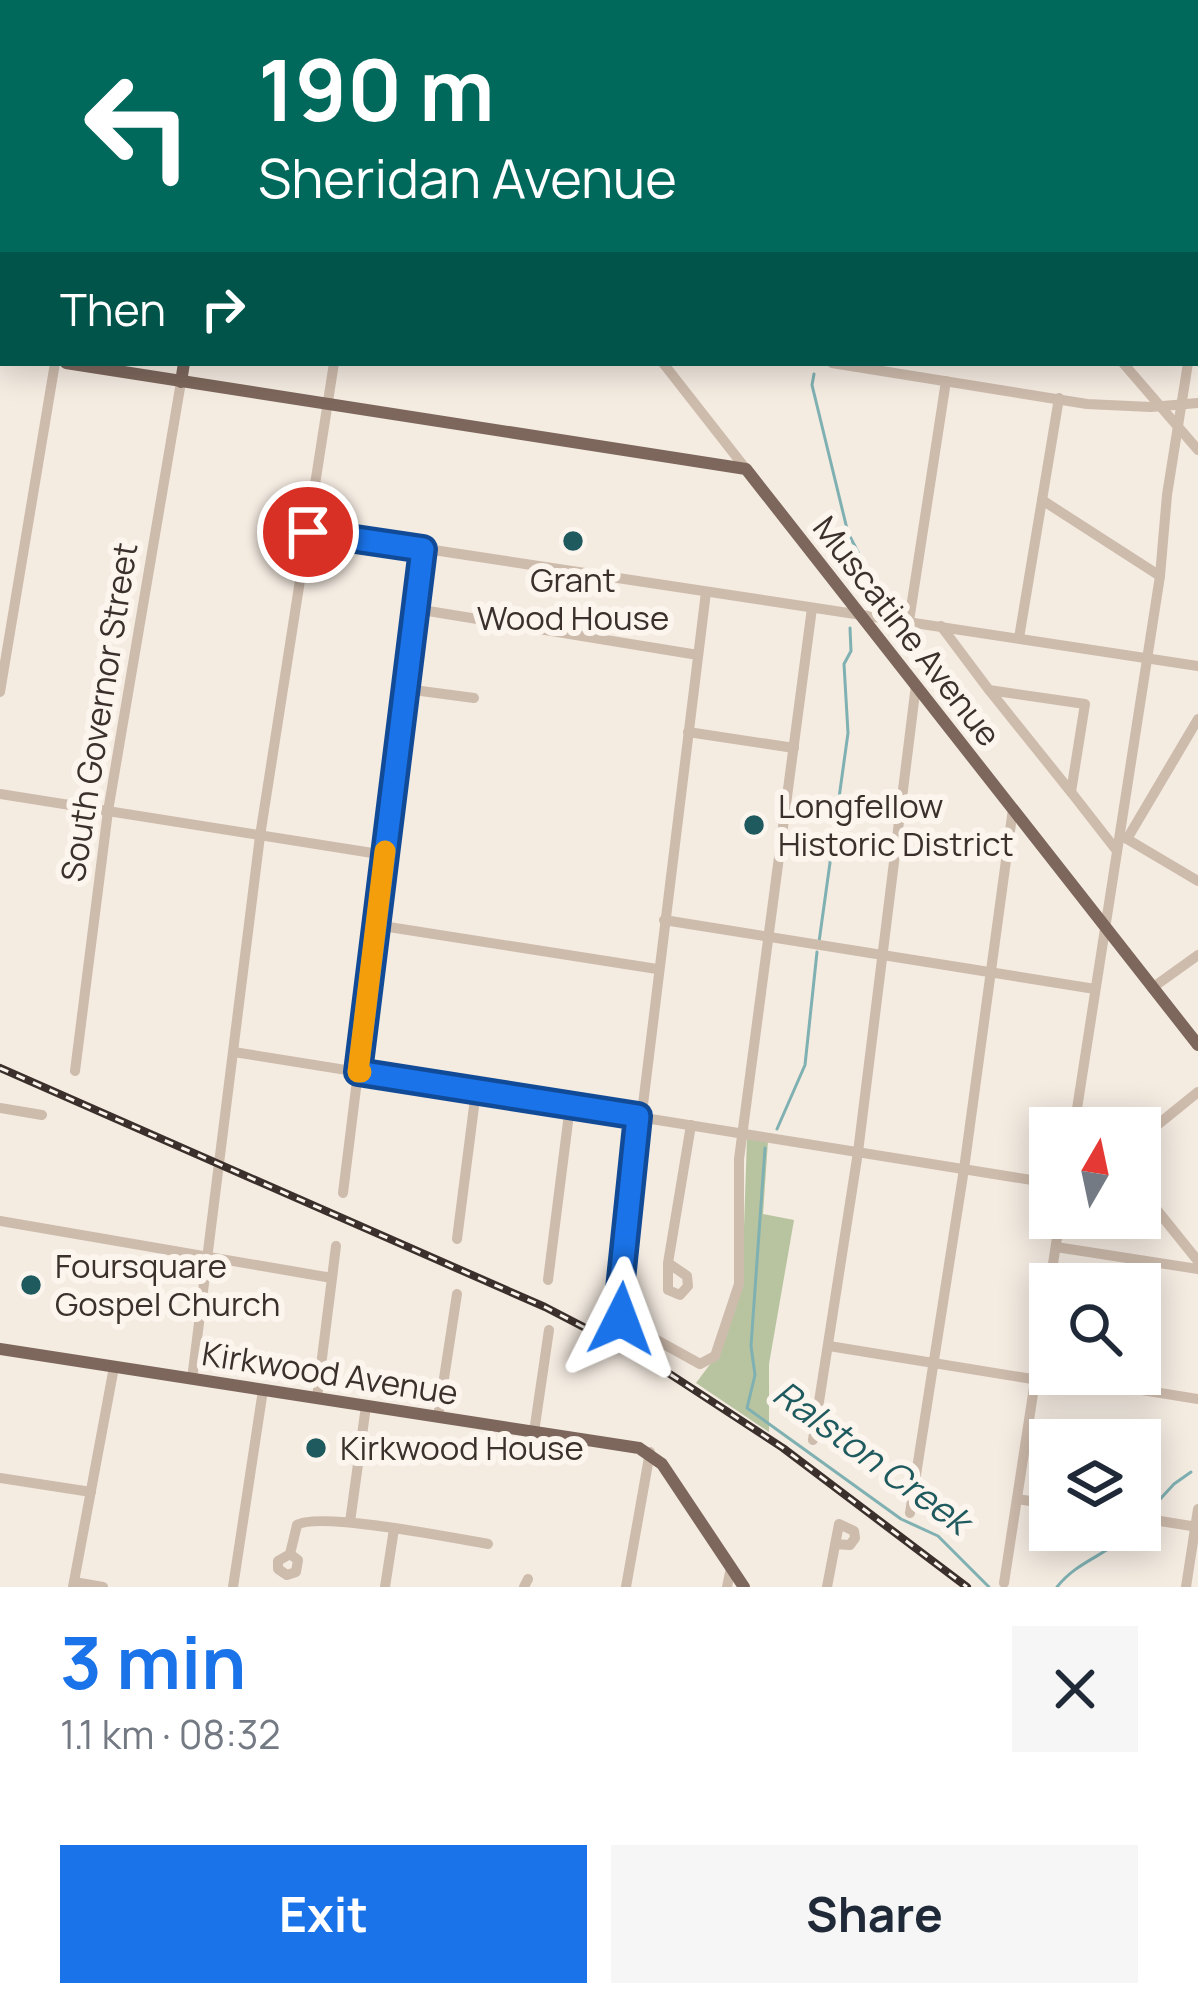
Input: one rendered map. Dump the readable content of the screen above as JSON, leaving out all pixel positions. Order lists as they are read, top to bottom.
{
  "streets": {
    "main road": ["Muscatine Avenue", "South Governor Street", "Kirkwood Avenue"]
  },
  "water": ["Ralston Creek"],
  "places": [
    "Grant Wood House",
    "Longfellow Historic District",
    "Foursquare Gospel Church",
    "Kirkwood House"
  ],
  "north": "top",
  "page": {
    "turn": ["190 m", "Sheridan Avenue"],
    "then": "Then",
    "heading": ["3 min", "1.1 km · 08:32"],
    "buttons": ["Exit", "Share"]
  }
}
